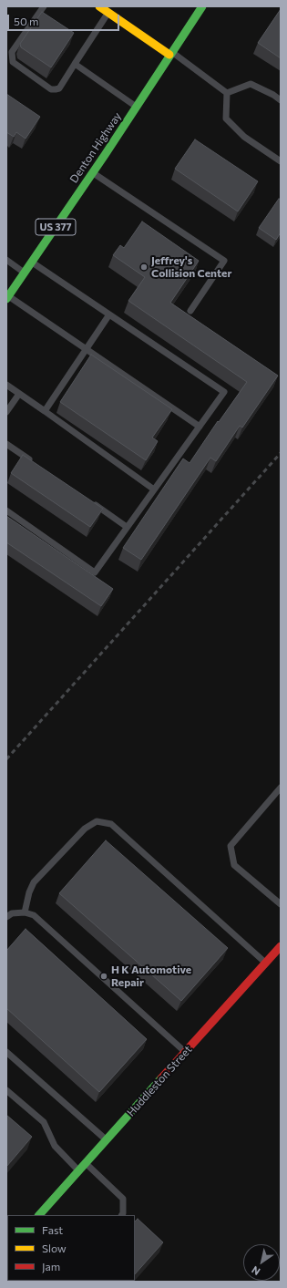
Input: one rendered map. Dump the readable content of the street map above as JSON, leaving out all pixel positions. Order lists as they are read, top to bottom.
{
  "streets": {
    "street": ["Denton Highway", "US 377", "Huddleston Street"]
  },
  "places": ["Jeffrey's Collision Center", "H K Automotive Repair"],
  "legend": ["Fast", "Slow", "Jam"],
  "scale_bar": "50 m",
  "north": "bottom left"
}
